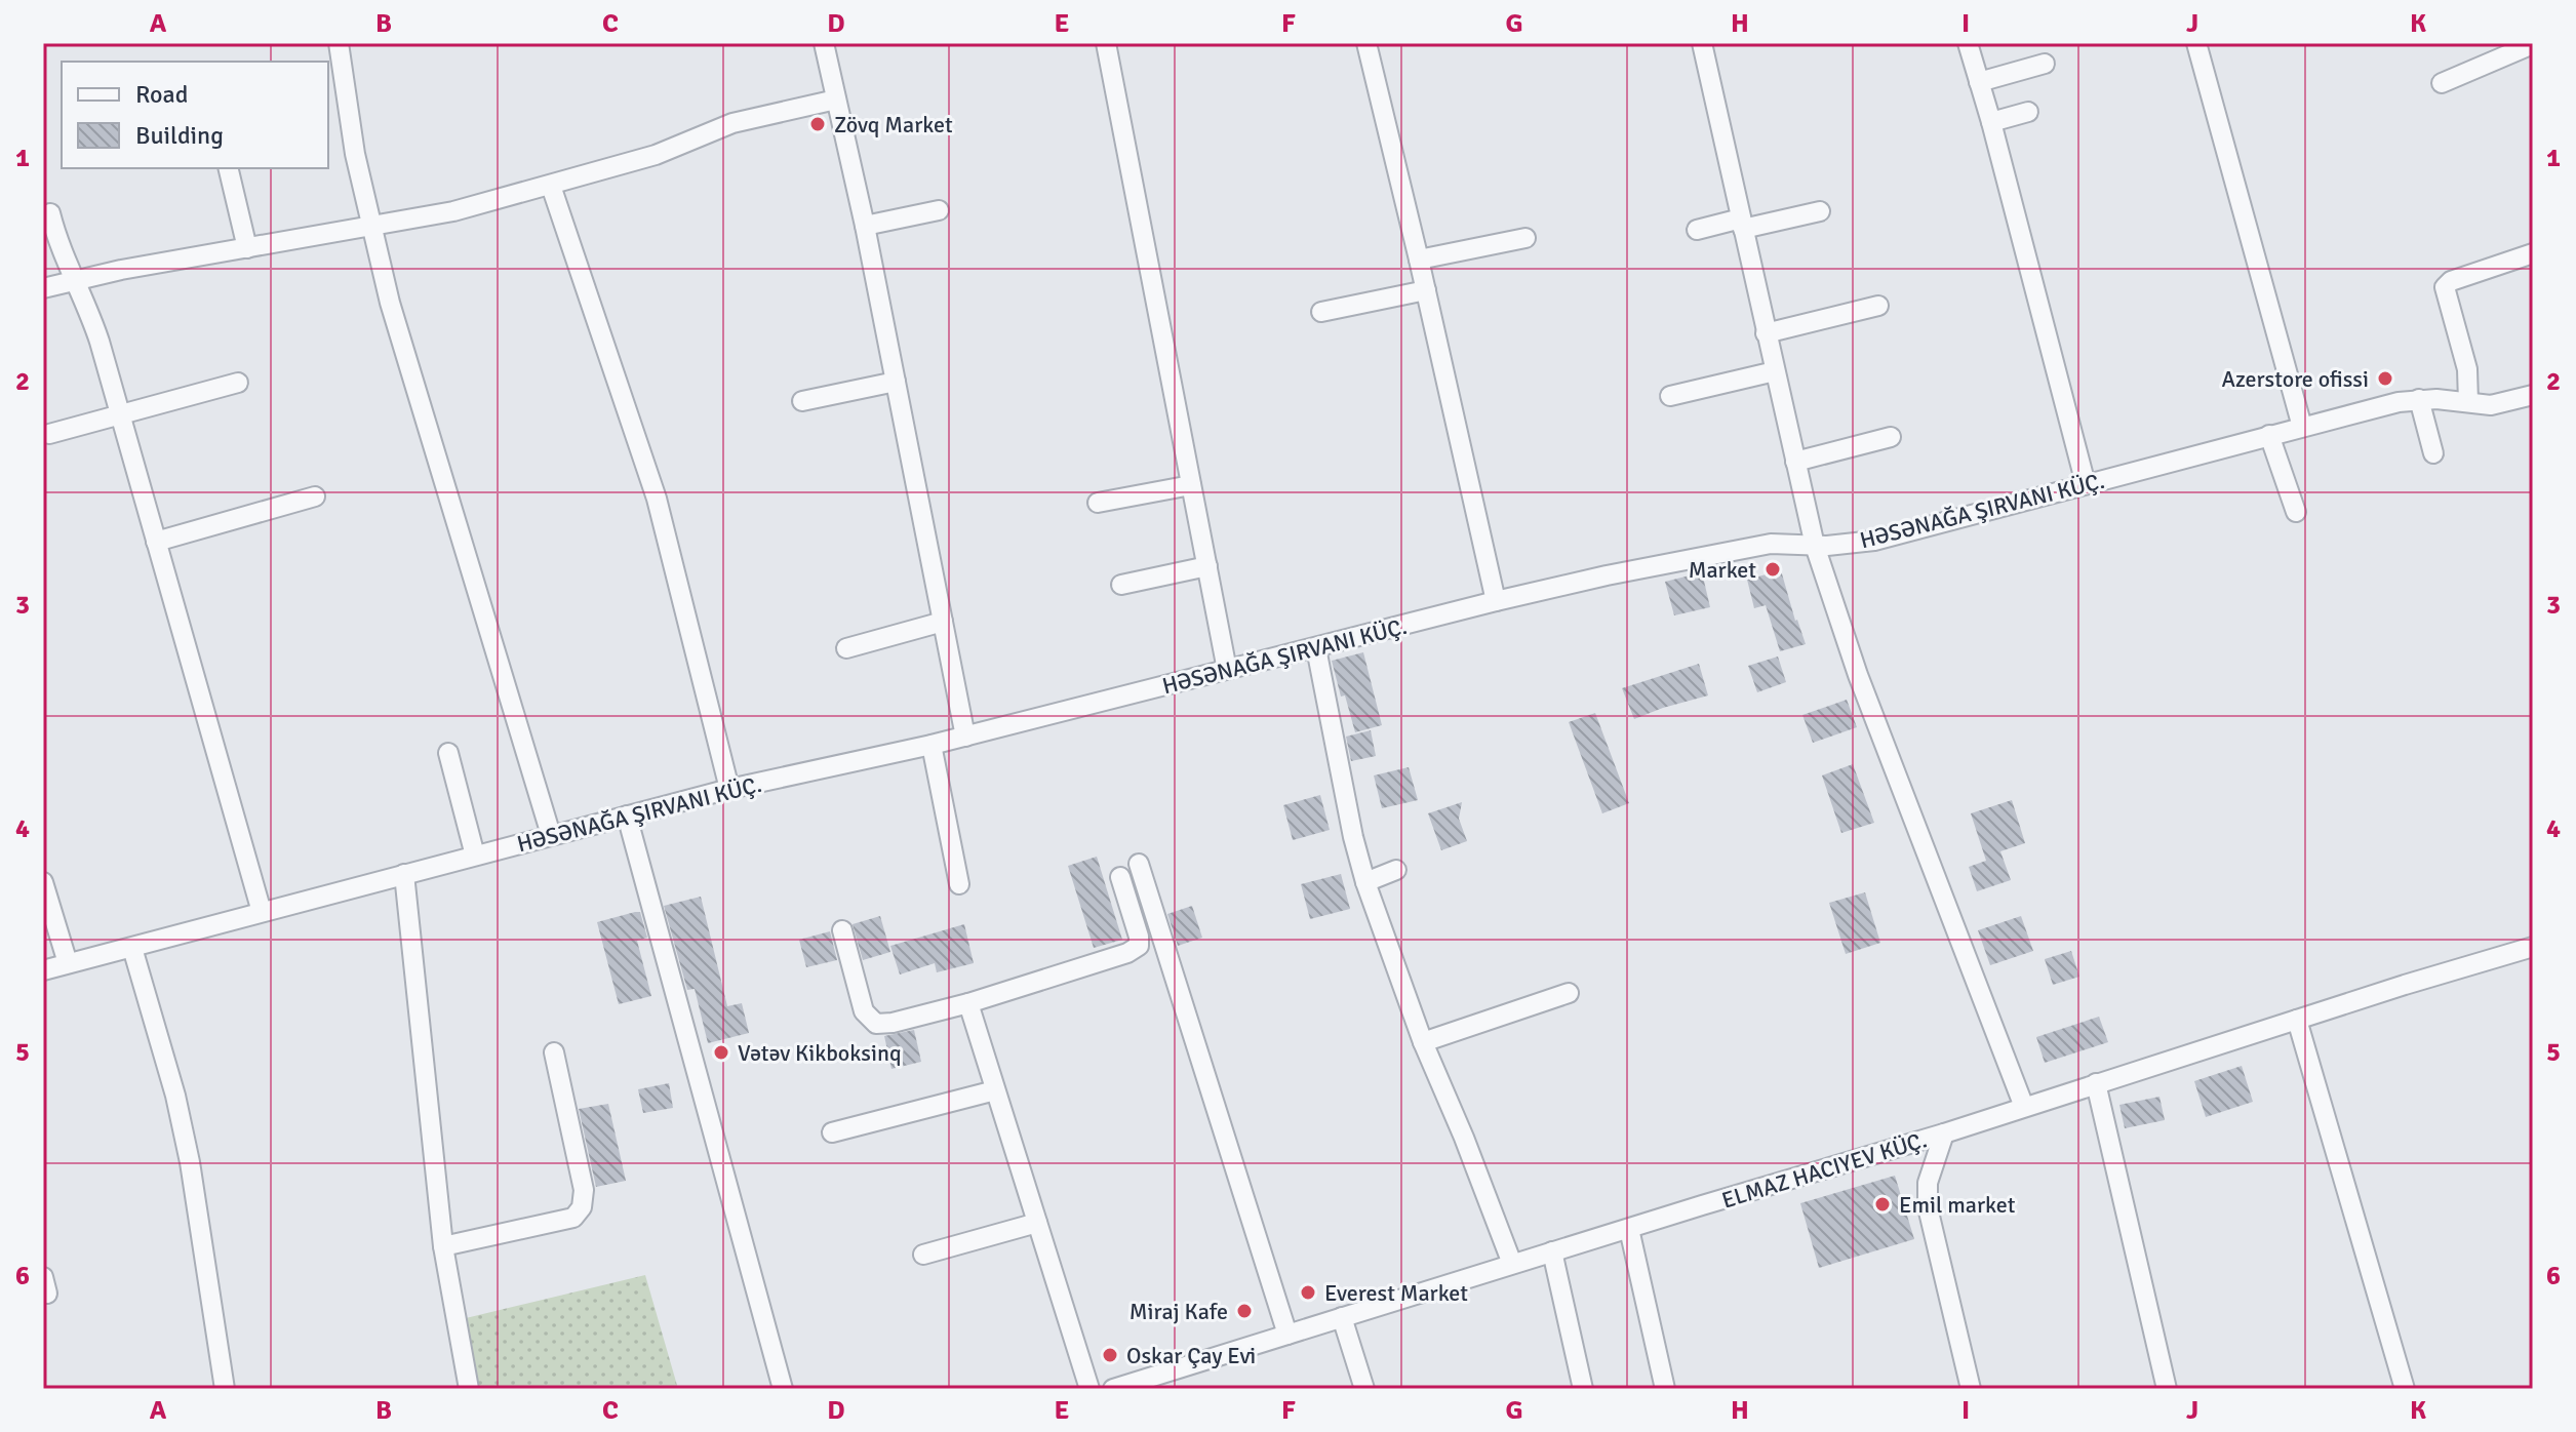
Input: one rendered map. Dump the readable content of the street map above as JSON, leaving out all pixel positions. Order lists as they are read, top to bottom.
{
  "streets": {
    "street": ["HƏSƏNAĞA ŞIRVANI KÜÇ."]
  },
  "places": [
    "Zövq Market",
    "Azerstore ofissi",
    "Market",
    "Vətəv Kikboksinq",
    "Emil market",
    "Everest Market",
    "Miraj Kafe",
    "Oskar Çay Evi"
  ],
  "legend": ["Road", "Building"],
  "grid": {
    "columns": [
      "A",
      "B",
      "C",
      "D",
      "E",
      "F",
      "G",
      "H",
      "I",
      "J",
      "K"
    ],
    "rows": [
      "1",
      "2",
      "3",
      "4",
      "5",
      "6"
    ]
  }
}
